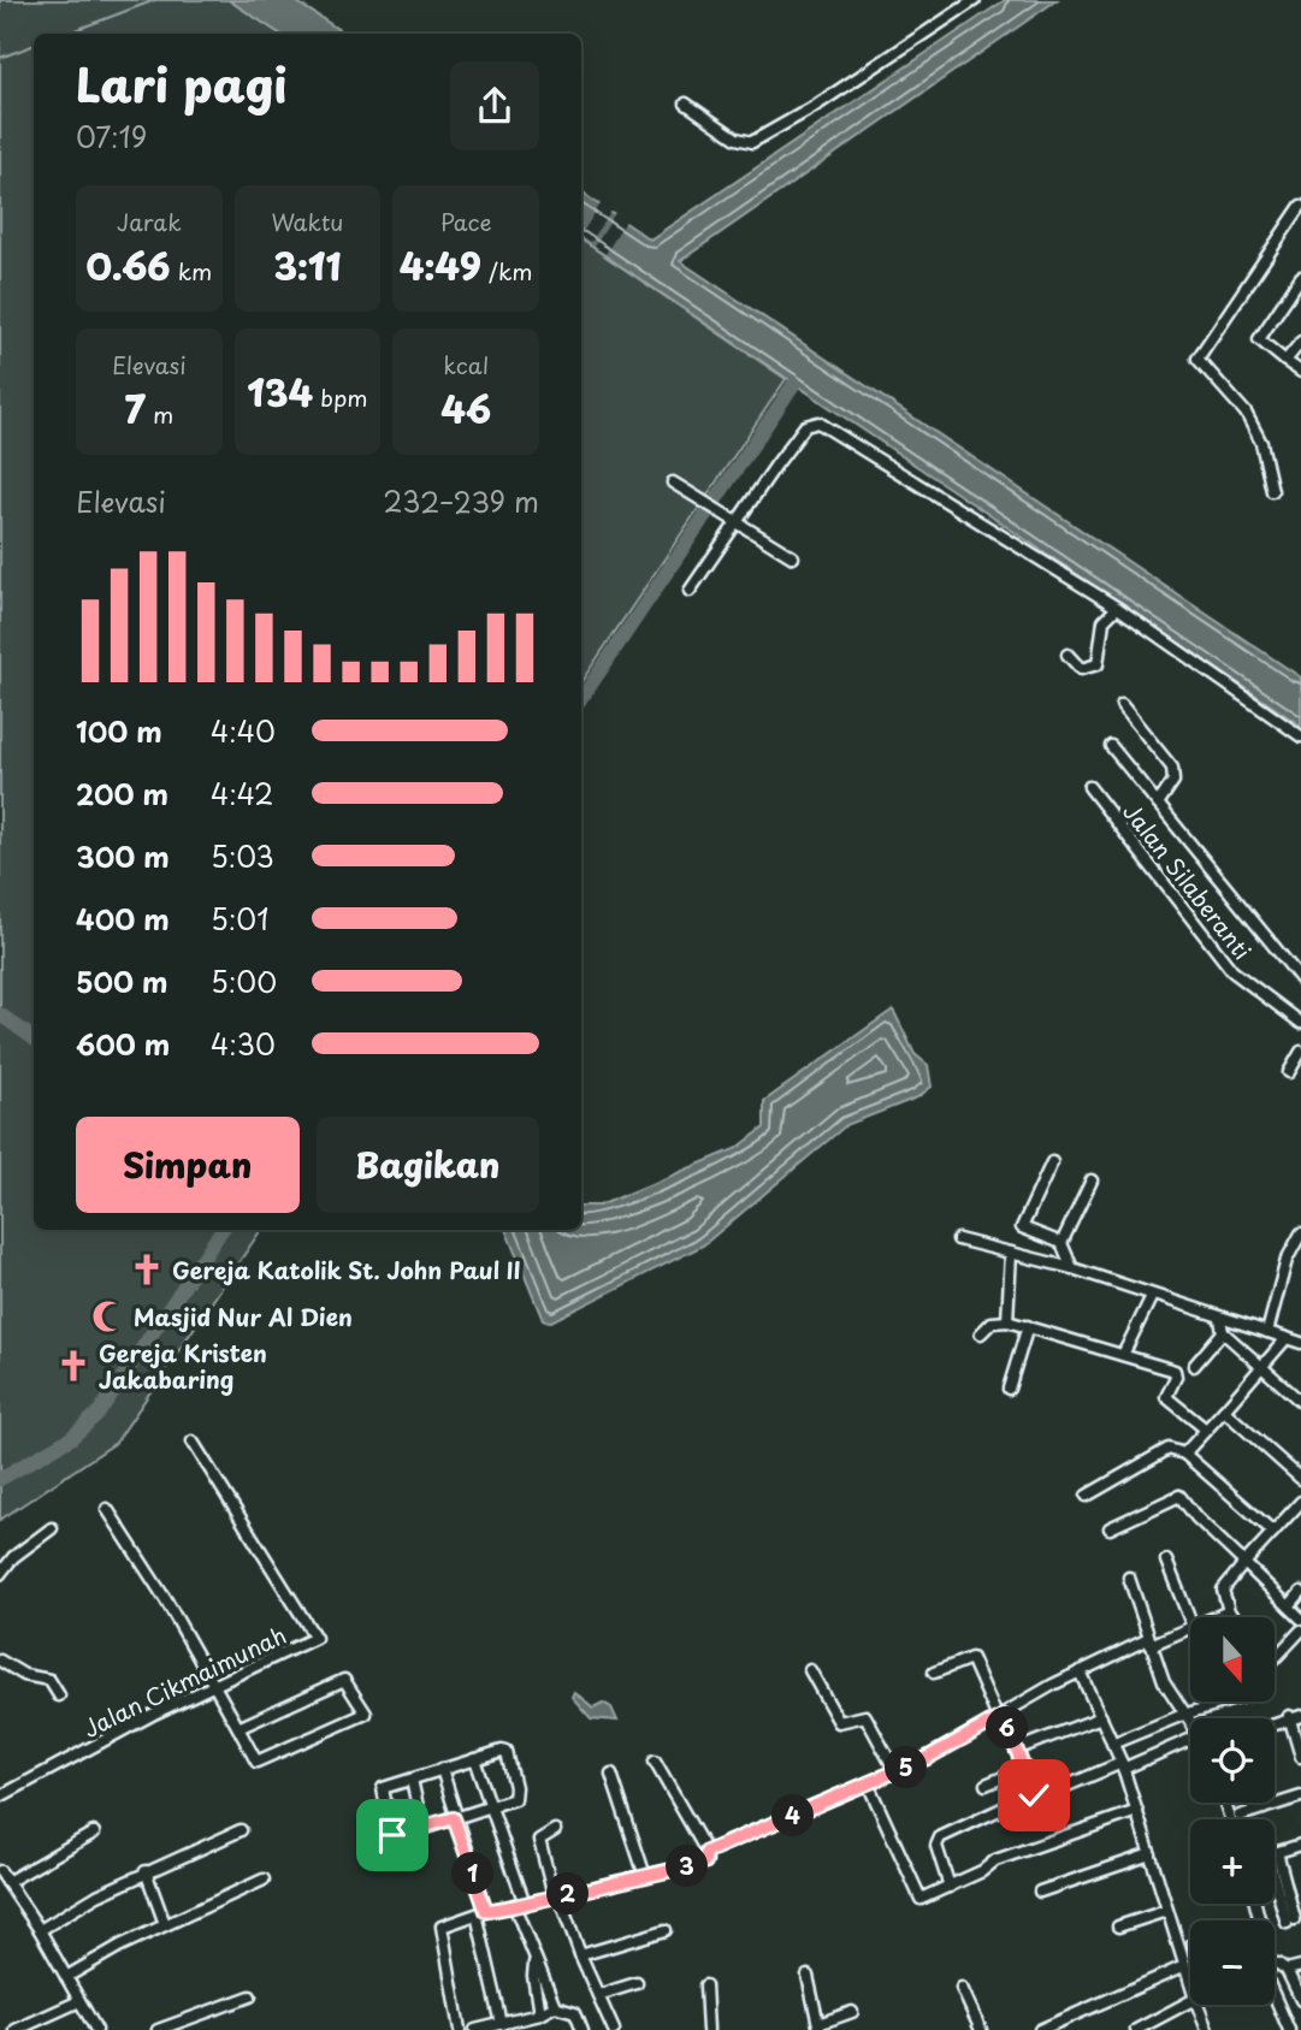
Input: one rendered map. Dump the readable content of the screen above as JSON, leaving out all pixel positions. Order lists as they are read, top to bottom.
{
  "streets": {
    "street": ["Jalan Silaberanti", "Jalan Cikmaimunah"]
  },
  "places": {
    "church": ["Gereja Katolik St. John Paul II", "Gereja Kristen Jakabaring"],
    "mosque": ["Masjid Nur Al Dien"]
  },
  "north": "bottom",
  "page": {
    "heading": ["Lari pagi", "07:19"],
    "stats": [
      ["Jarak", "0.66 km"],
      ["Waktu", "3:11"],
      ["Pace", "4:49 /km"],
      ["Elevasi", "7 m"],
      ["134 bpm"],
      ["kcal", "46"]
    ],
    "chart": ["Elevasi", "232–239 m"],
    "list": [
      {
        "name": "100 m",
        "note": "4:40"
      },
      {
        "name": "200 m",
        "note": "4:42"
      },
      {
        "name": "300 m",
        "note": "5:03"
      },
      {
        "name": "400 m",
        "note": "5:01"
      },
      {
        "name": "500 m",
        "note": "5:00"
      },
      {
        "name": "600 m",
        "note": "4:30"
      }
    ],
    "buttons": ["Simpan", "Bagikan"],
    "map_buttons": ["+", "−"],
    "pins": [
      "6",
      "5",
      "4",
      "3",
      "1",
      "2"
    ]
  }
}
